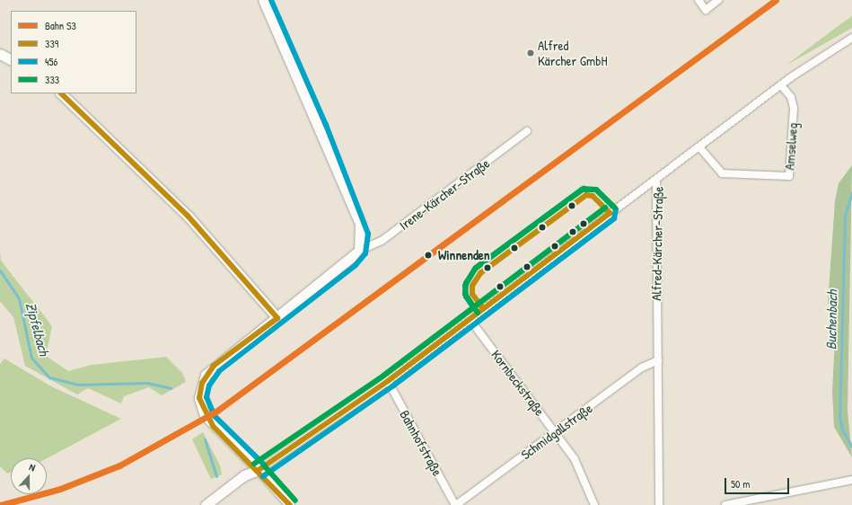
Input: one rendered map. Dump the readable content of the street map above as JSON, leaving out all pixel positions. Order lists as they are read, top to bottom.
{
  "streets": {
    "street": [
      "Amselweg",
      "Irene-Kärcher-Straße",
      "Alfred-Kärcher-Straße",
      "Kornbeckstraße",
      "Schmidgallstraße",
      "Bahnhofstraße"
    ]
  },
  "crossings": [
    ["Amselweg", "Alfred-Kärcher-Straße"],
    ["Alfred-Kärcher-Straße", "Schmidgallstraße"],
    ["Kornbeckstraße", "Schmidgallstraße"],
    ["Schmidgallstraße", "Bahnhofstraße"]
  ],
  "water": ["Buchenbach", "Zipfelbach"],
  "places": ["Alfred Kärcher GmbH", "Winnenden"],
  "lines": [
    "rail line S3",
    "transit line 456",
    "transit line 339",
    "transit line 333"
  ],
  "legend": [
    "Bahn S3",
    "339",
    "456",
    "333"
  ],
  "scale_bar": "50 m",
  "north": "top"
}
